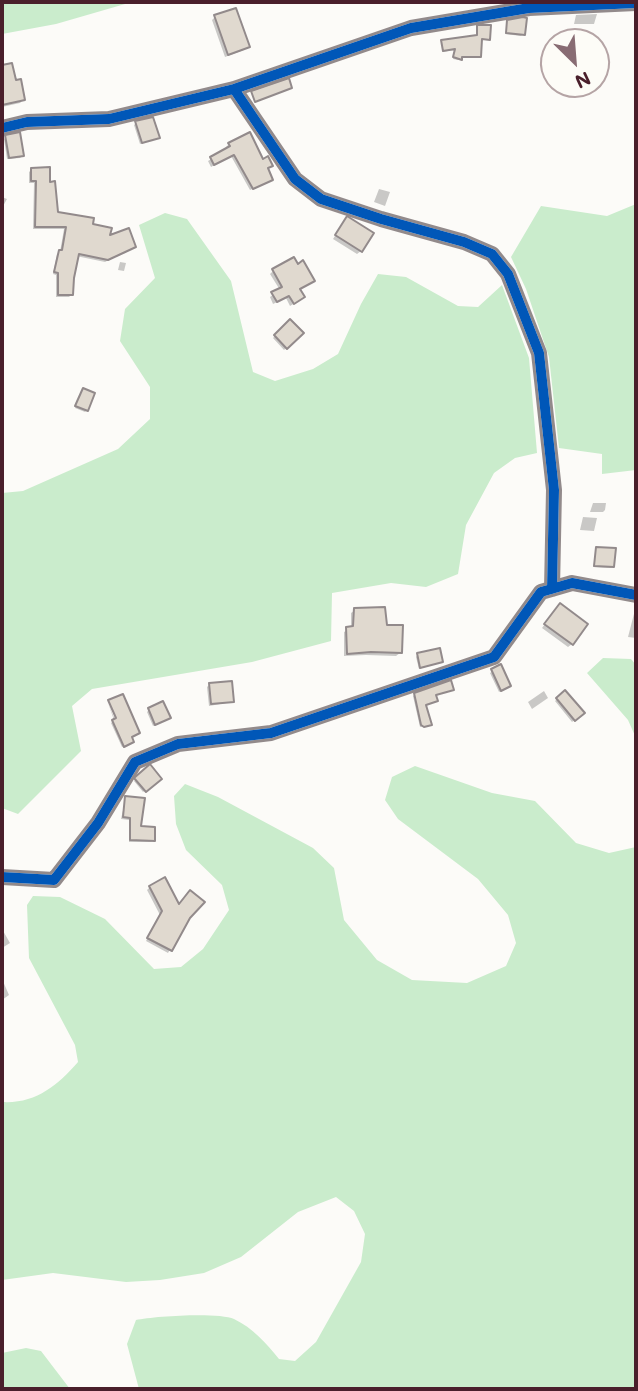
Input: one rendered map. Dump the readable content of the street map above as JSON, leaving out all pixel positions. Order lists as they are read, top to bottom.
{
  "north": "bottom right"
}
